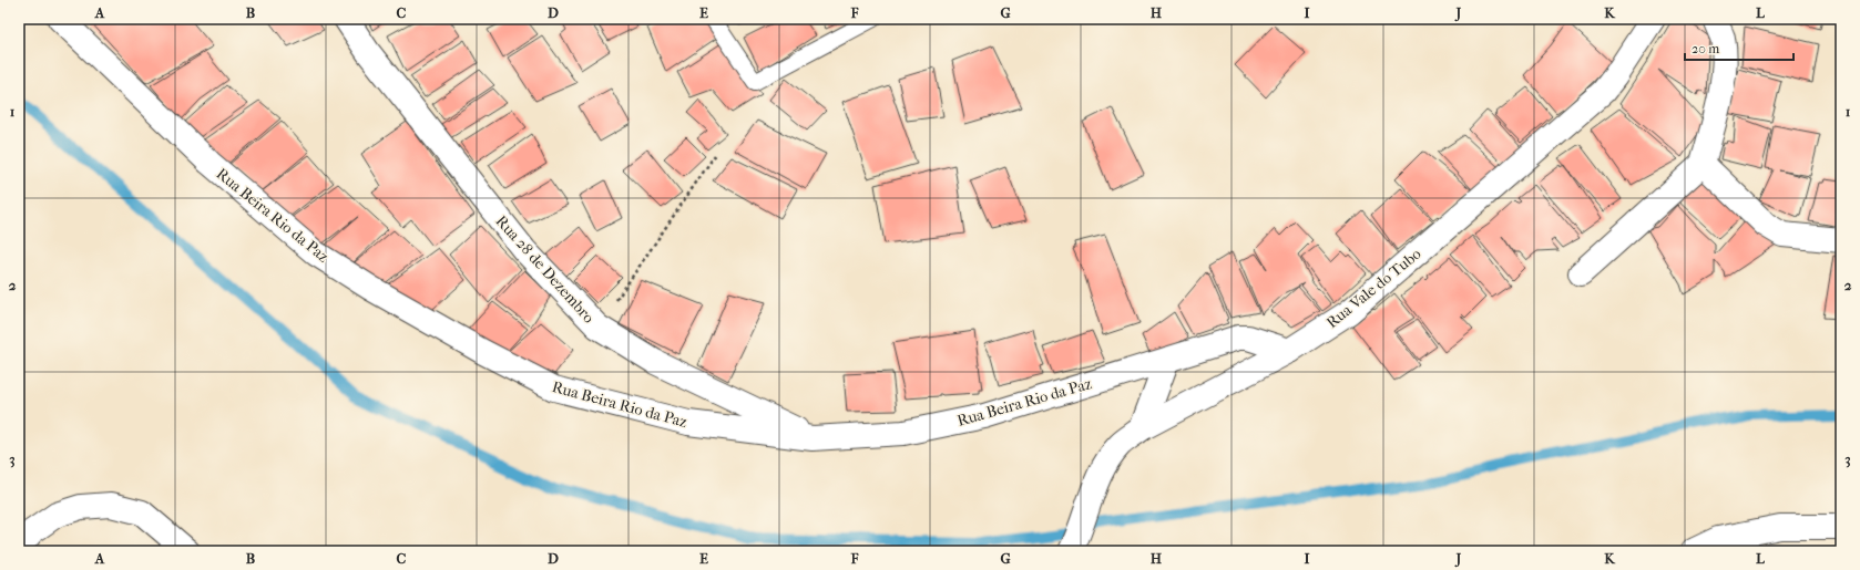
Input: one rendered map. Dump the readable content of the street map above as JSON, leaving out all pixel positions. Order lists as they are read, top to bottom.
{
  "streets": {
    "street": ["Rua Beira Rio da Paz", "Rua 28 de Dezembro", "Rua Vale do Tubo"]
  },
  "crossings": [
    ["Rua Beira Rio da Paz", "Rua 28 de Dezembro"],
    ["Rua Beira Rio da Paz", "Rua Vale do Tubo"]
  ],
  "scale_bar": "20 m",
  "grid": {
    "columns": [
      "A",
      "B",
      "C",
      "D",
      "E",
      "F",
      "G",
      "H",
      "I",
      "J",
      "K",
      "L"
    ],
    "rows": ["1", "2", "3"]
  }
}
